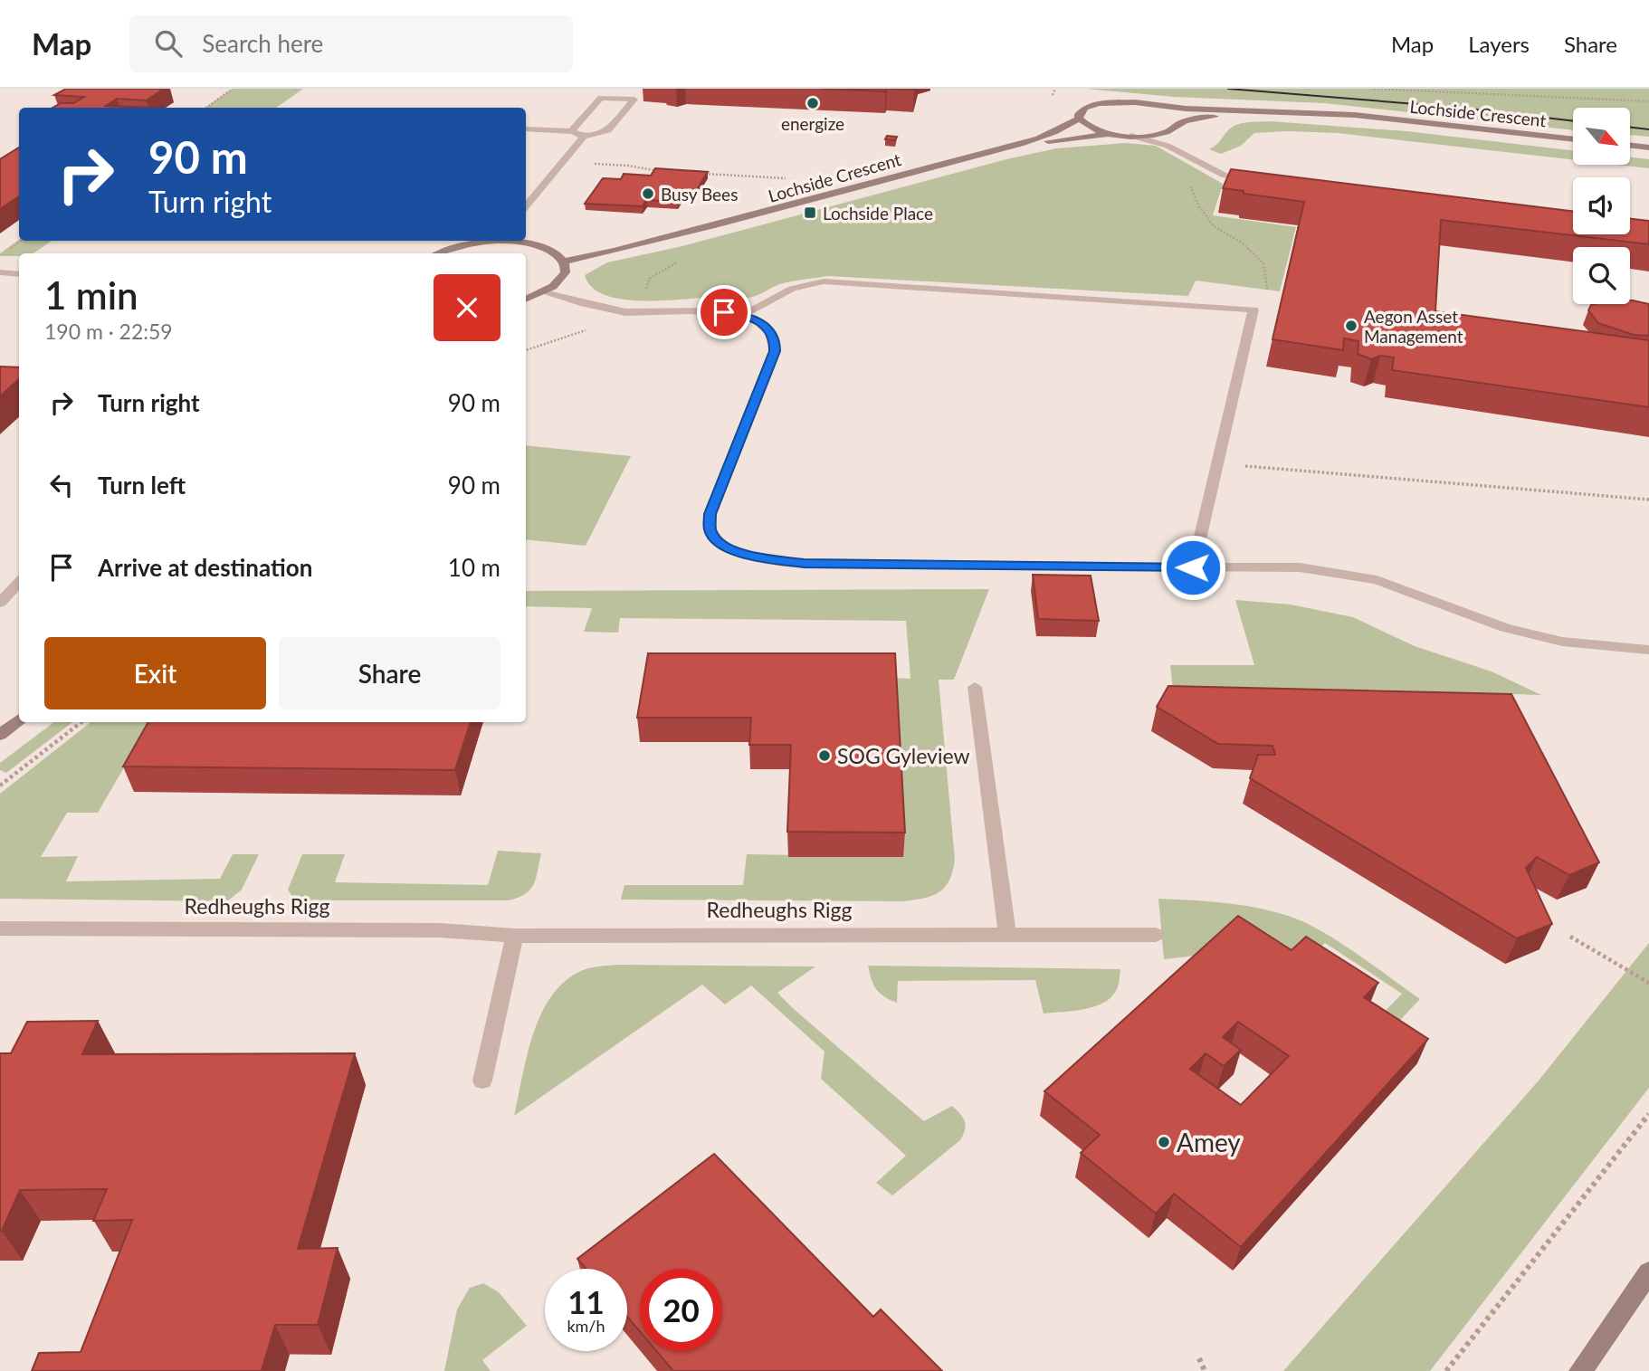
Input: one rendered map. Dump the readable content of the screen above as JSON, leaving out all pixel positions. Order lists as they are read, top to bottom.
{
  "streets": {
    "street": ["Lochside Crescent", "Redheughs Rigg"]
  },
  "places": {
    "other": [
      "energize",
      "Busy Bees",
      "Aegon Asset Management",
      "SOG Gyleview",
      "Amey"
    ],
    "transit": ["Lochside Place"]
  },
  "north": "bottom right",
  "page": {
    "header": "Map",
    "search": "Search here",
    "nav": ["Map", "Layers", "Share"],
    "turn": ["90 m", "Turn right"],
    "heading": ["1 min", "190 m · 22:59"],
    "list": [
      {
        "name": "Turn right",
        "value": "90 m"
      },
      {
        "name": "Turn left",
        "value": "90 m"
      },
      {
        "name": "Arrive at destination",
        "value": "10 m"
      }
    ],
    "buttons": ["Exit", "Share"],
    "speed": "11 km/h",
    "limit": "20"
  }
}
